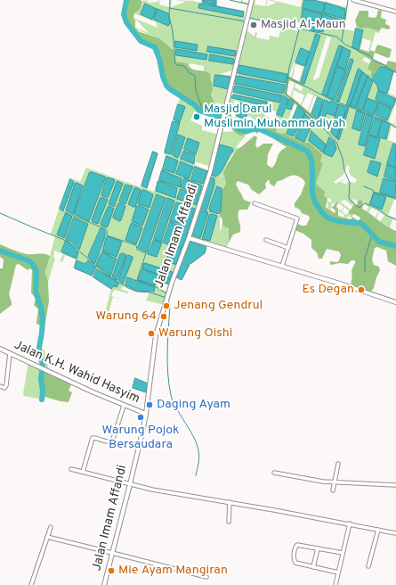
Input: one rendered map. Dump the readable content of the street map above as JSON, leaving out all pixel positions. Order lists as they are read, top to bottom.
{
  "streets": {
    "street": ["Jalan Imam Affandi", "Jalan K.H. Wahid Hasyim"]
  },
  "crossings": [
    ["Jalan Imam Affandi", "Jalan K.H. Wahid Hasyim"]
  ],
  "places": [
    "Masjid Al-Maun",
    "Masjid Darul Muslimin Muhammadiyah",
    "Es Degan",
    "Jenang Gendrul",
    "Warung 64",
    "Warung Oishi",
    "Daging Ayam",
    "Warung Pojok Bersaudara",
    "Mie Ayam Mangiran"
  ]
}
